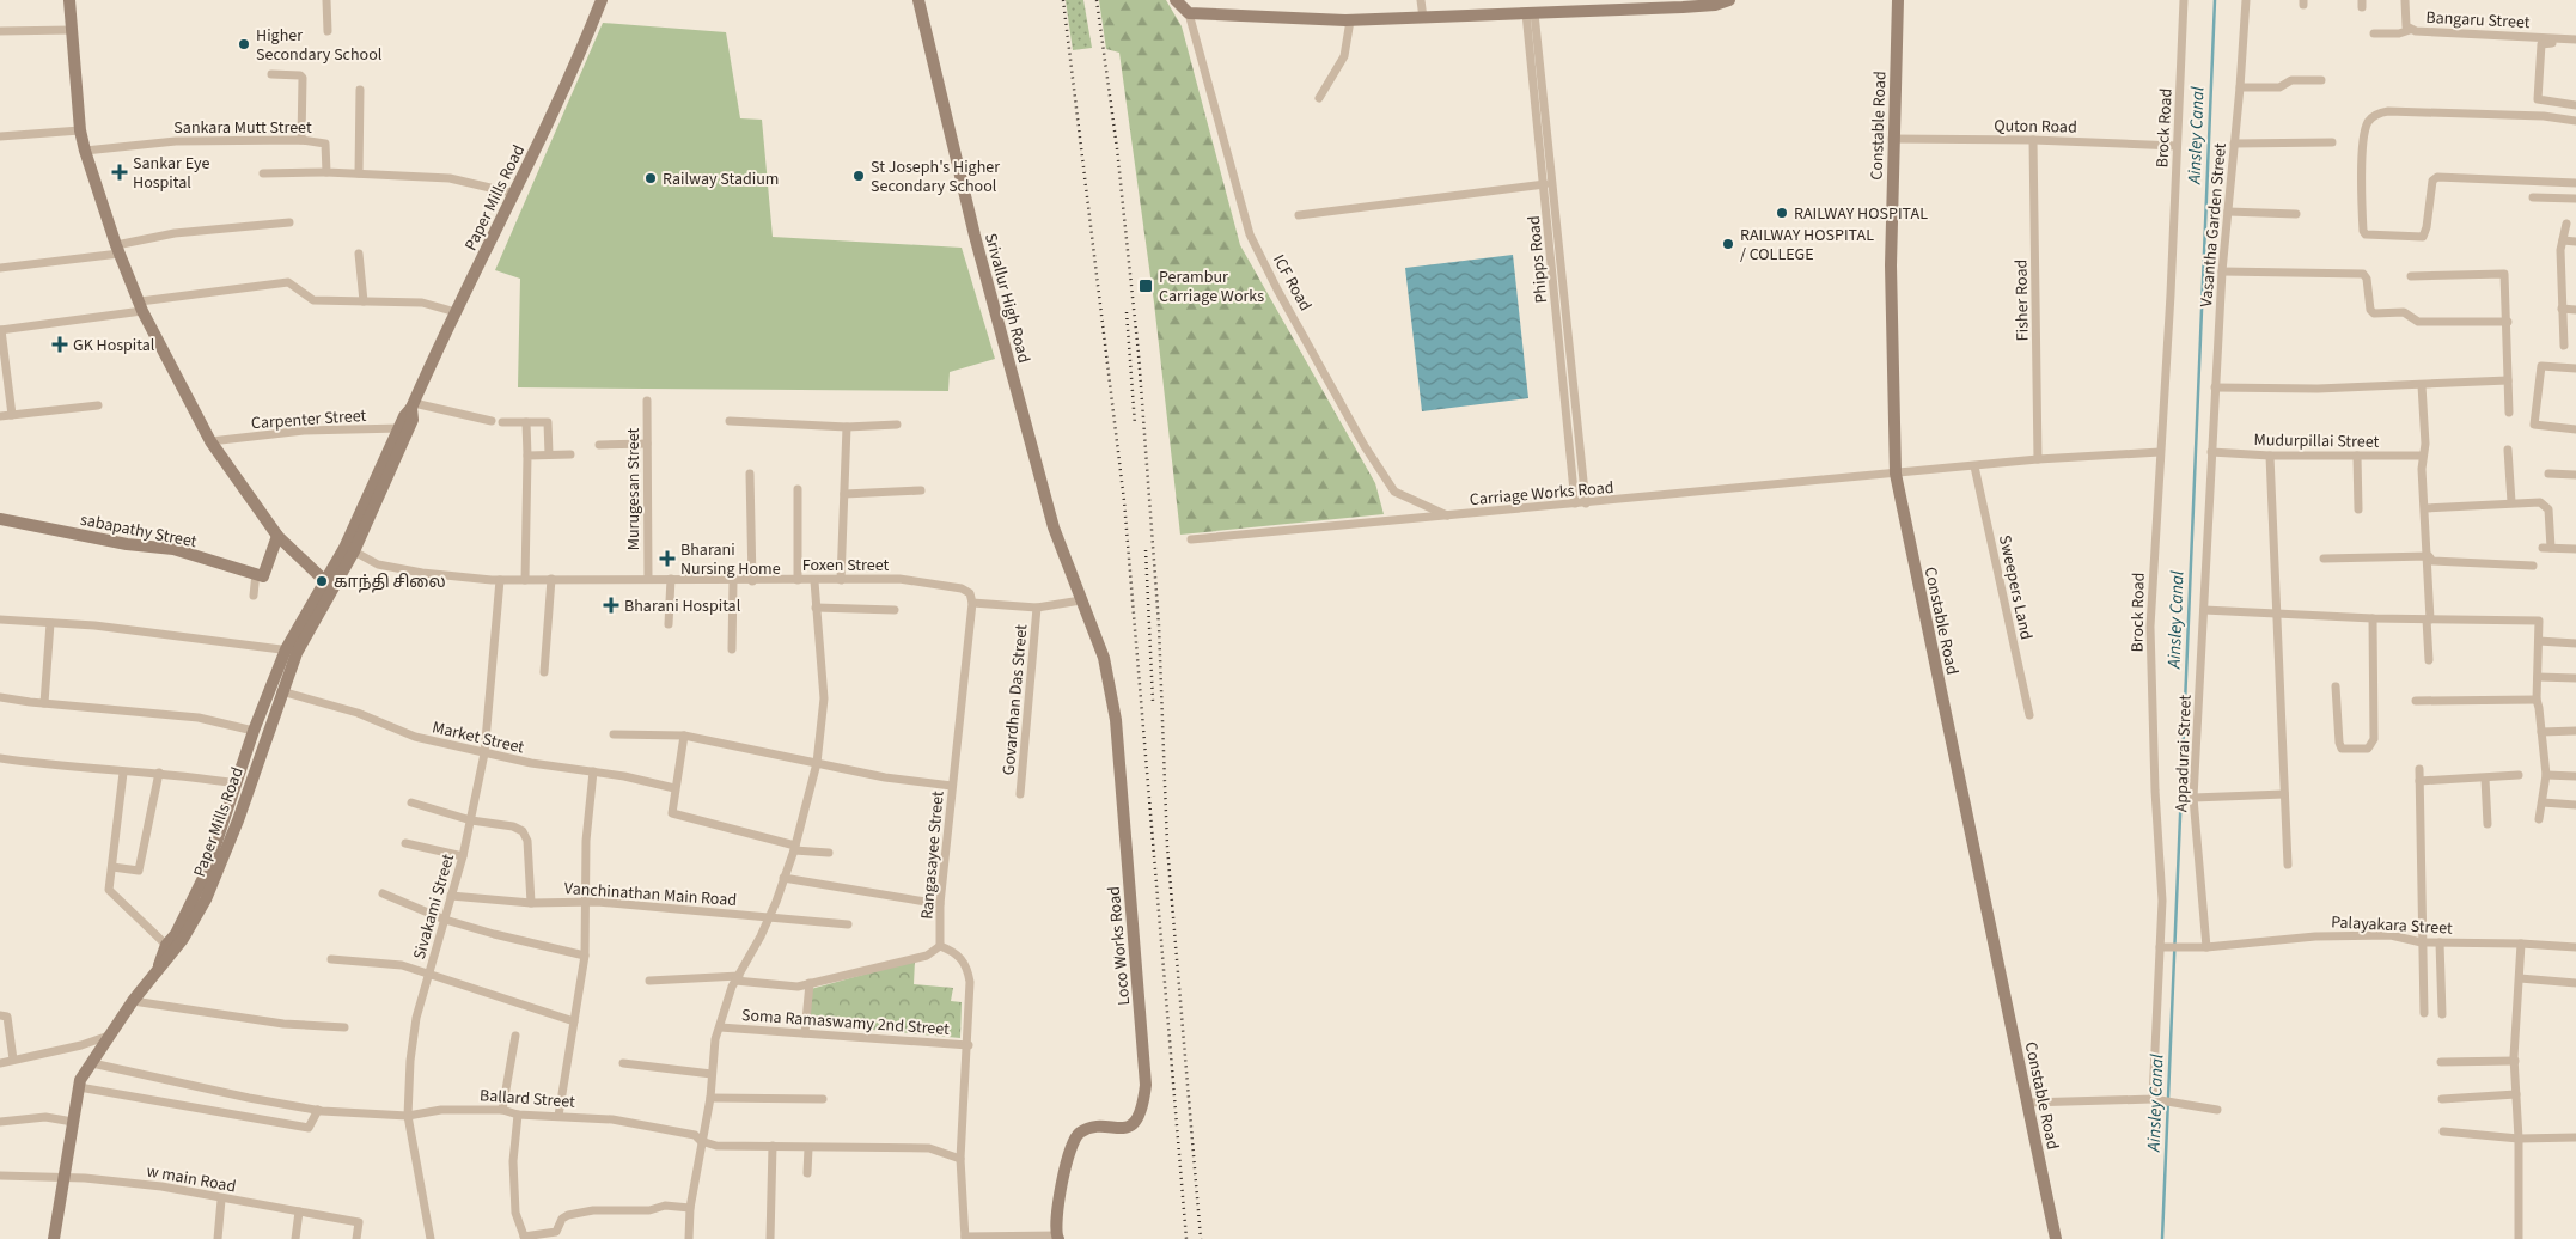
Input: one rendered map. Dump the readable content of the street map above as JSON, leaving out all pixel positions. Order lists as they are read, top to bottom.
{
  "streets": {
    "street": [
      "Bangaru Street",
      "Constable Road",
      "Quton Road",
      "Sankara Mutt Street",
      "Brock Road",
      "Paper Mills Road",
      "Vasantha Garden Street",
      "Phipps Road",
      "ICF Road",
      "Srivallur High Road",
      "Fisher Road",
      "Carpenter Street",
      "Mudurpillai Street",
      "Murugesan Street",
      "Carriage Works Road",
      "sabapathy Street",
      "Foxen Street",
      "Sweepers Land",
      "Govardhan Das Street",
      "Market Street",
      "Appadurai Street",
      "Rangasayee Street",
      "Vanchinathan Main Road",
      "Sivakami Street",
      "Palayakara Street",
      "Loco Works Road",
      "Soma Ramaswamy 2nd Street",
      "Ballard Street",
      "w main Road"
    ]
  },
  "crossings": [
    ["Constable Road", "Quton Road"],
    ["Constable Road", "Carriage Works Road"],
    ["Quton Road", "Brock Road"],
    ["Quton Road", "Fisher Road"],
    ["Brock Road", "Palayakara Street"],
    ["Paper Mills Road", "Carpenter Street"],
    ["Paper Mills Road", "Foxen Street"],
    ["Paper Mills Road", "Market Street"],
    ["Vasantha Garden Street", "Mudurpillai Street"],
    ["Vasantha Garden Street", "Appadurai Street"],
    ["Phipps Road", "Carriage Works Road"],
    ["ICF Road", "Carriage Works Road"],
    ["Srivallur High Road", "Loco Works Road"],
    ["Mudurpillai Street", "Appadurai Street"],
    ["Murugesan Street", "Foxen Street"],
    ["Foxen Street", "Rangasayee Street"],
    ["Foxen Street", "Sivakami Street"],
    ["Market Street", "Sivakami Street"],
    ["Appadurai Street", "Palayakara Street"],
    ["Vanchinathan Main Road", "Sivakami Street"],
    ["Sivakami Street", "Ballard Street"]
  ],
  "water": ["Ainsley Canal"],
  "places": {
    "other": [
      "Higher Secondary School",
      "St Joseph's Higher Secondary School",
      "Railway Stadium",
      "RAILWAY HOSPITAL",
      "RAILWAY HOSPITAL / COLLEGE",
      "காந்தி சிலை"
    ],
    "health": [
      "Sankar Eye Hospital",
      "GK Hospital",
      "Bharani Nursing Home",
      "Bharani Hospital"
    ],
    "transit": ["Perambur Carriage Works"]
  }
}
